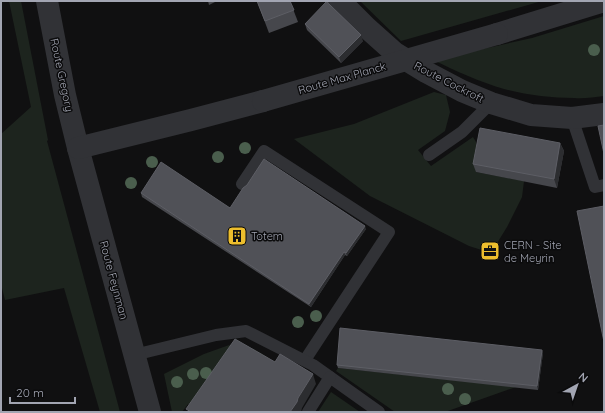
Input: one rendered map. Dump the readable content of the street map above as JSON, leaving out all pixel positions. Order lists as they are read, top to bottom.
{
  "streets": {
    "street": [
      "Route Gregory",
      "Route Max Planck",
      "Route Cockroft",
      "Route Feynman"
    ]
  },
  "crossings": [
    ["Route Gregory", "Route Max Planck"],
    ["Route Gregory", "Route Feynman"],
    ["Route Max Planck", "Route Feynman"]
  ],
  "places": {
    "building": ["Totem"],
    "office": ["CERN - Site de Meyrin"]
  },
  "scale_bar": "20 m",
  "north": "top right"
}
